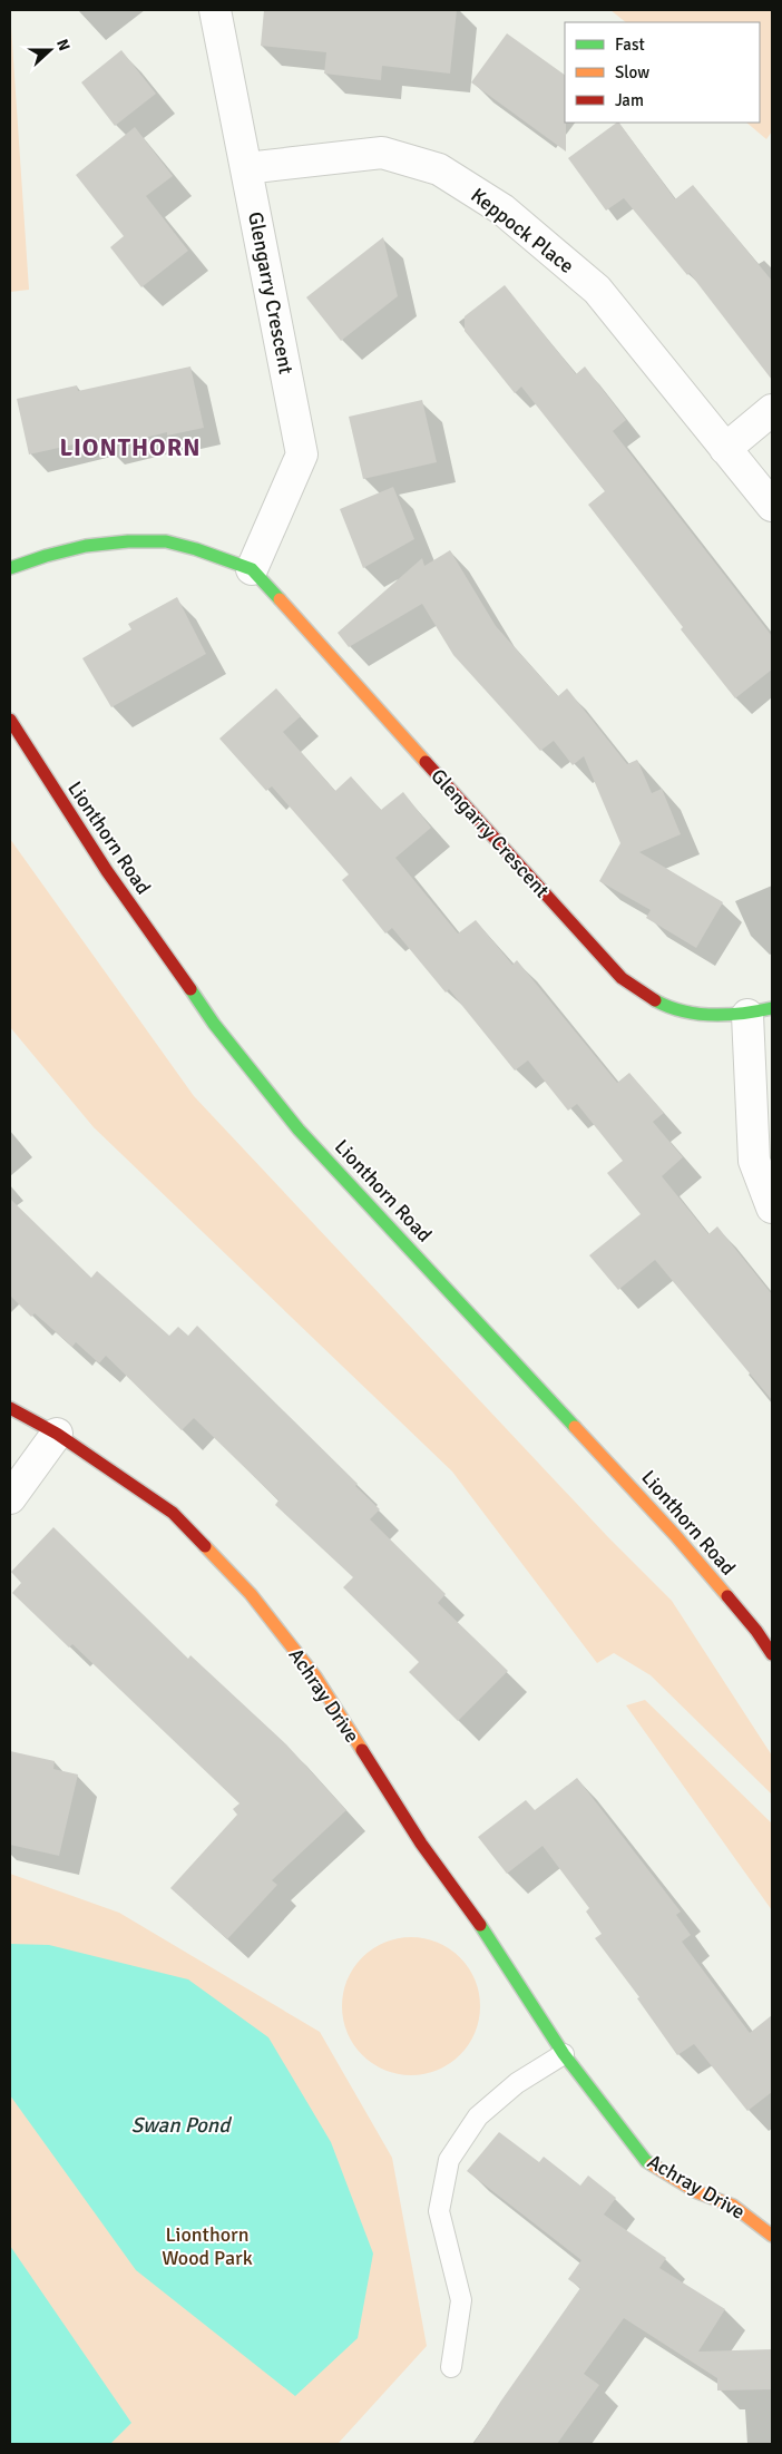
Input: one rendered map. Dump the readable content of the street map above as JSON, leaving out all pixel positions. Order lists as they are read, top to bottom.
{
  "streets": {
    "street": [
      "Keppock Place",
      "Glengarry Crescent",
      "Lionthorn Road",
      "Achray Drive"
    ]
  },
  "crossings": [
    ["Keppock Place", "Glengarry Crescent"]
  ],
  "districts": ["LIONTHORN"],
  "water": ["Swan Pond"],
  "parks": ["Lionthorn Wood Park"],
  "legend": ["Fast", "Slow", "Jam"],
  "north": "right"
}
